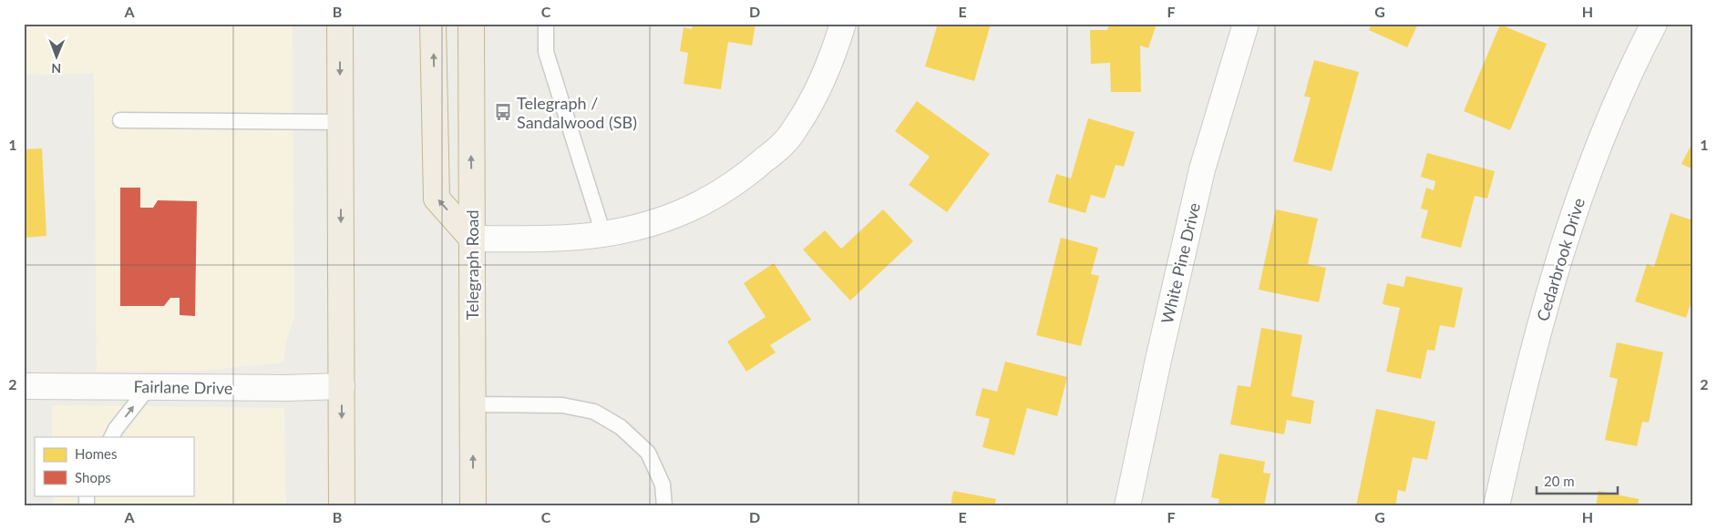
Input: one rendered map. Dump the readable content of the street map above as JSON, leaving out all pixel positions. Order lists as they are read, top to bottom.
{
  "streets": {
    "highway": ["Telegraph Road"],
    "street": ["Cedarbrook Drive", "White Pine Drive", "Fairlane Drive"]
  },
  "places": {
    "bus stop": ["Telegraph / Sandalwood (SB)"]
  },
  "legend": ["Homes", "Shops"],
  "scale_bar": "20 m",
  "north": "bottom",
  "grid": {
    "columns": [
      "A",
      "B",
      "C",
      "D",
      "E",
      "F",
      "G",
      "H"
    ],
    "rows": ["1", "2"]
  }
}
